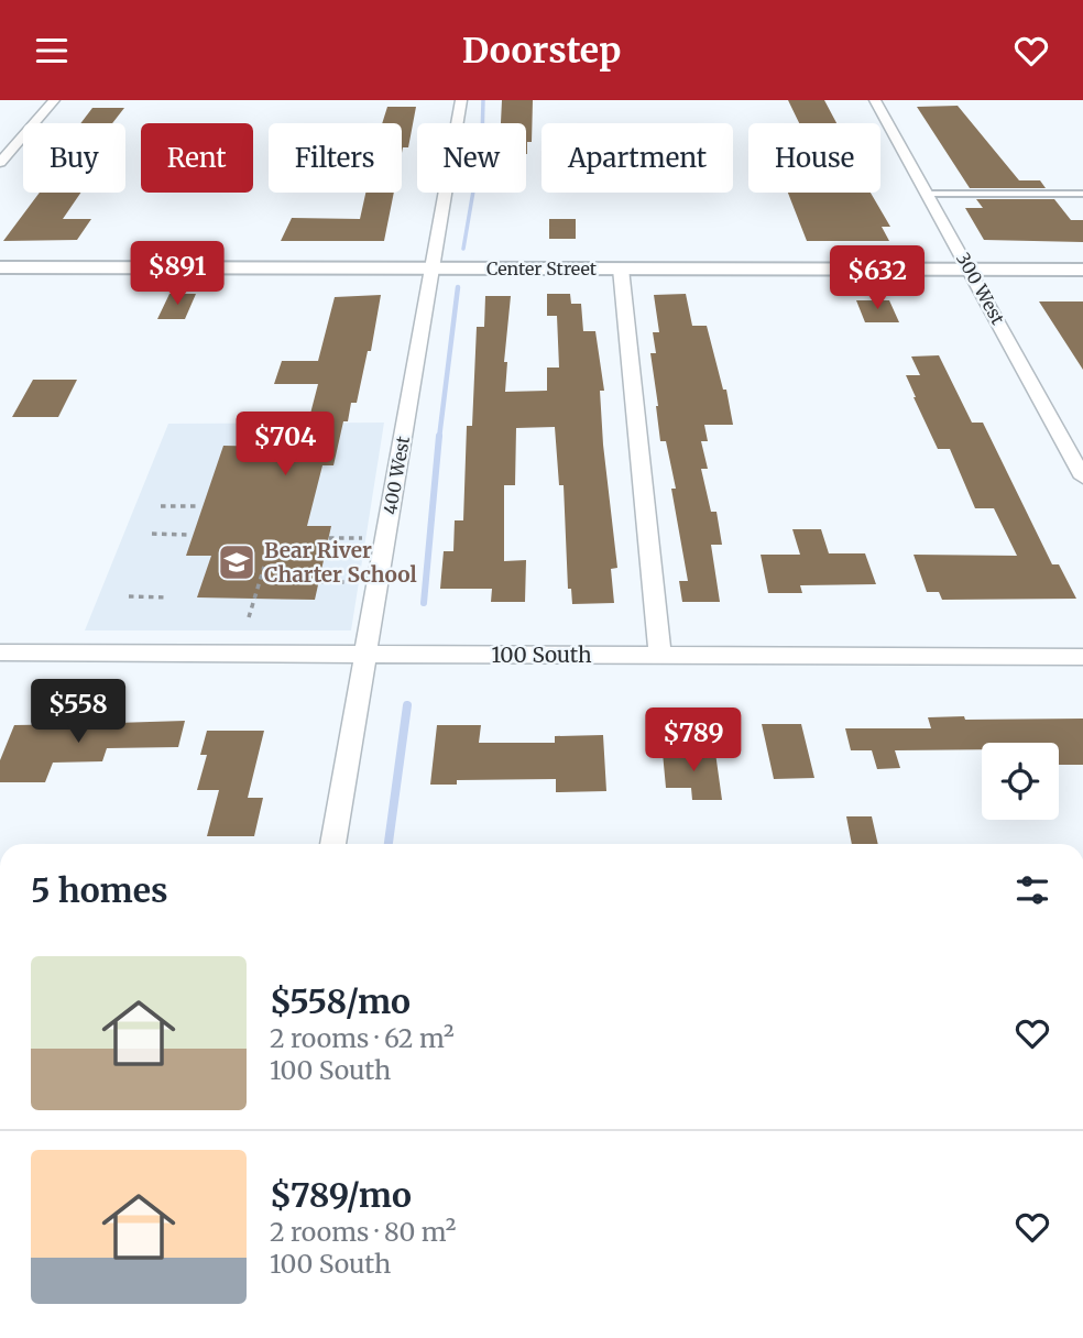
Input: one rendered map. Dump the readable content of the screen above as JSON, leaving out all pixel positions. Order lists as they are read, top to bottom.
{
  "streets": {
    "street": [
      "Center Street",
      "300 West",
      "400 West",
      "100 South"
    ]
  },
  "crossings": [
    ["Center Street", "300 West"],
    ["Center Street", "400 West"],
    ["400 West", "100 South"]
  ],
  "places": {
    "school or university": ["Bear River Charter School"]
  },
  "page": {
    "header": "Doorstep",
    "chip": [
      "Buy",
      "Rent",
      "Filters",
      "New",
      "Apartment",
      "House"
    ],
    "price": [
      "$891",
      "$632",
      "$704",
      "$558",
      "$789"
    ],
    "heading": "5 homes",
    "list": [
      {
        "name": "$558/mo",
        "note": "2 rooms · 62 m² · 100 South"
      },
      {
        "name": "$789/mo",
        "note": "2 rooms · 80 m² · 100 South"
      }
    ]
  }
}
